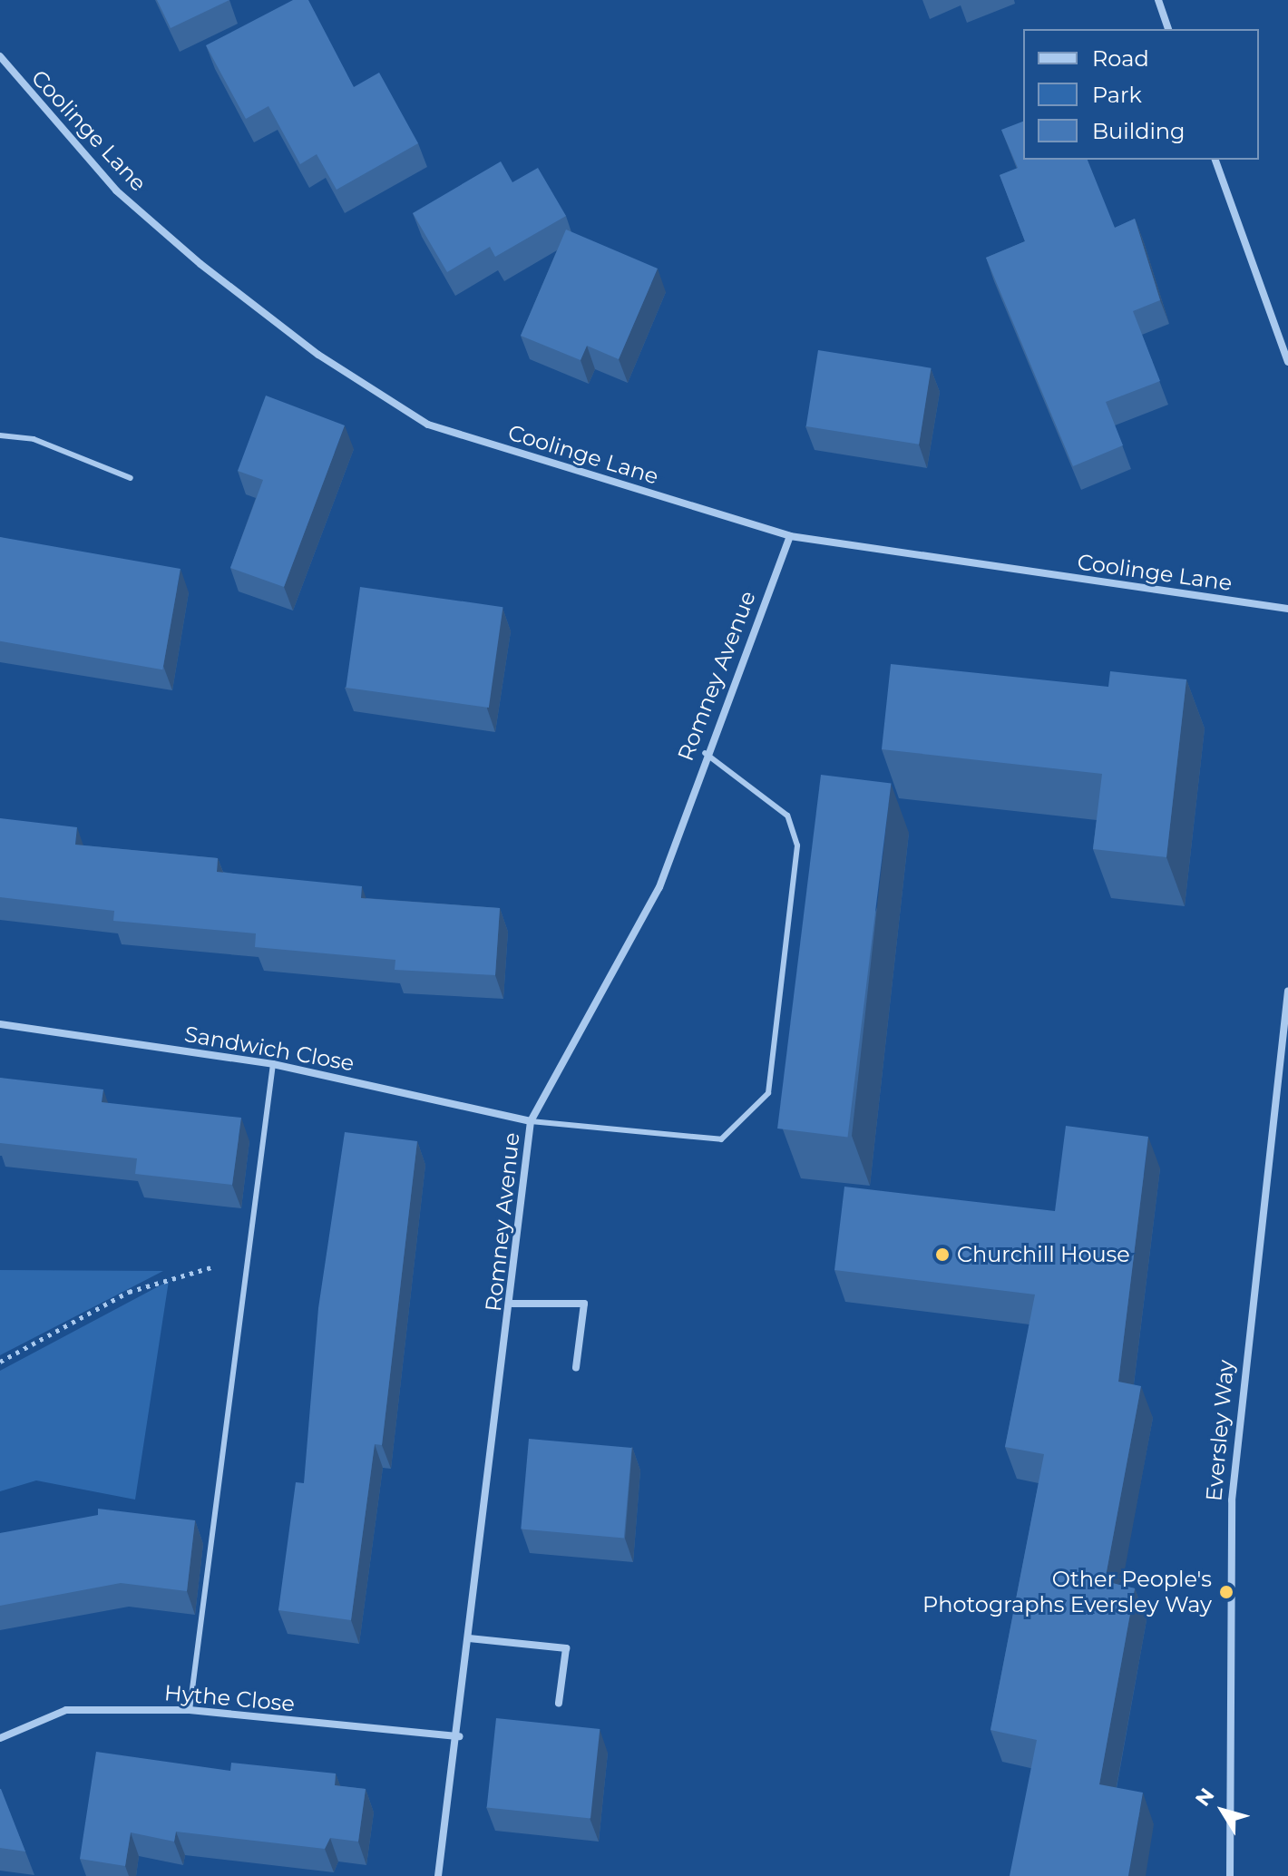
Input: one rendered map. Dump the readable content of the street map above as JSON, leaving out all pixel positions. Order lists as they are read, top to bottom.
{
  "streets": {
    "street": [
      "Coolinge Lane",
      "Romney Avenue",
      "Sandwich Close",
      "Eversley Way",
      "Hythe Close"
    ]
  },
  "crossings": [
    ["Coolinge Lane", "Romney Avenue"],
    ["Romney Avenue", "Sandwich Close"],
    ["Romney Avenue", "Hythe Close"]
  ],
  "places": ["Churchill House", "Other People's Photographs Eversley Way"],
  "legend": ["Road", "Park", "Building"],
  "north": "top left"
}
